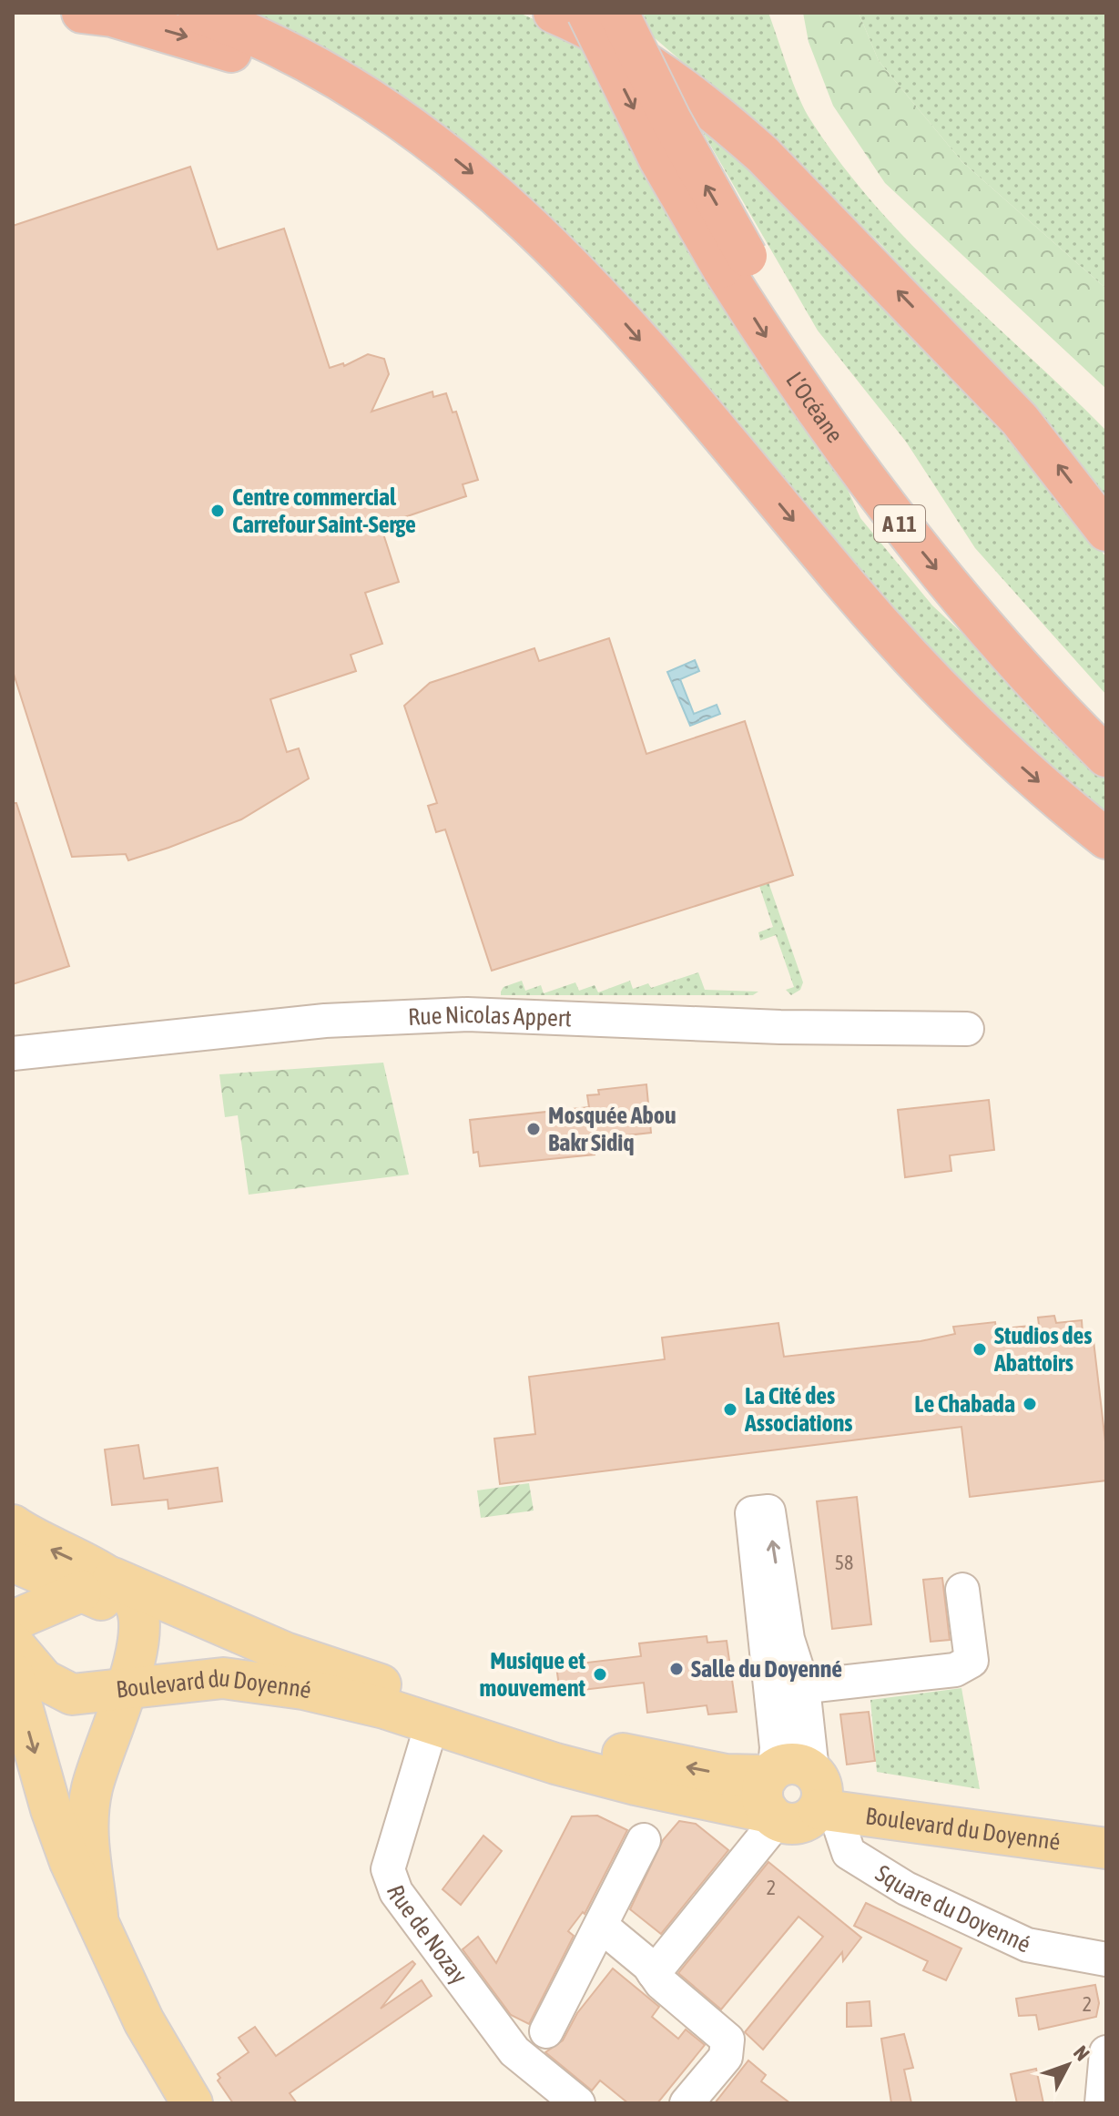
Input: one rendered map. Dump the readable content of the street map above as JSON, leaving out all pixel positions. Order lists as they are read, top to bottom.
{
  "streets": {
    "highway": ["L’Océane", "A 11"],
    "main road": ["Boulevard du Doyenné"],
    "street": ["Rue Nicolas Appert", "Square du Doyenné", "Rue de Nozay"]
  },
  "crossings": [
    ["Boulevard du Doyenné", "Square du Doyenné"],
    ["Boulevard du Doyenné", "Rue de Nozay"]
  ],
  "places": [
    "Centre commercial Carrefour Saint-Serge",
    "Mosquée Abou Bakr Sidiq",
    "Studios des Abattoirs",
    "Le Chabada",
    "La Cité des Associations",
    "Salle du Doyenné",
    "Musique et mouvement"
  ],
  "house_numbers": ["58", "2", "2"],
  "north": "top right"
}
